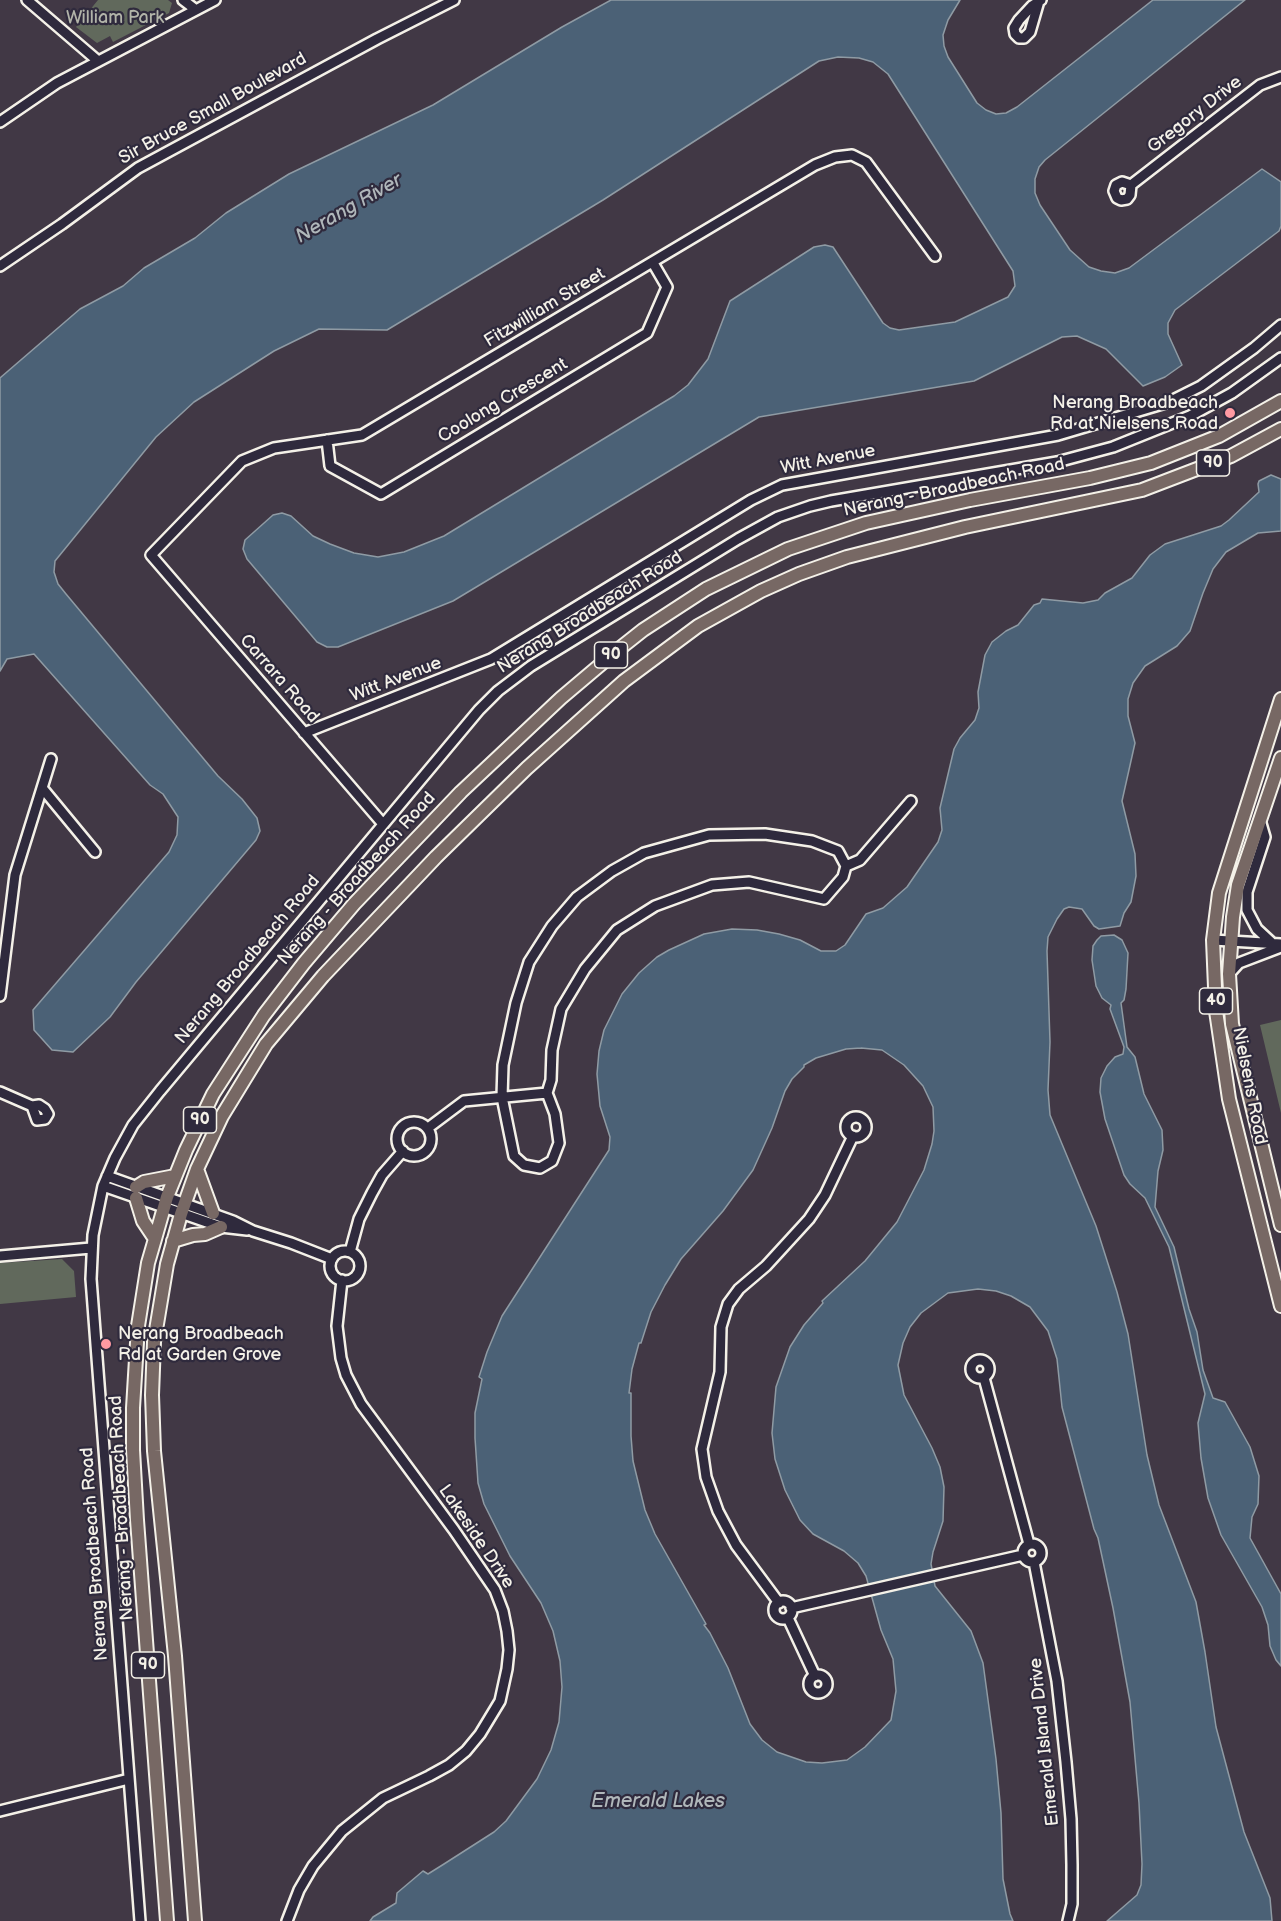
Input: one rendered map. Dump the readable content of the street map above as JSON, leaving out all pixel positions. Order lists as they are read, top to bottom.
{
  "streets": {
    "main road": [
      "90",
      "Nerang - Broadbeach Road",
      "40",
      "Nielsens Road"
    ],
    "street": [
      "Sir Bruce Small Boulevard",
      "Gregory Drive",
      "Fitzwilliam Street",
      "Coolong Crescent",
      "Witt Avenue",
      "Nerang Broadbeach Road",
      "Carrara Road",
      "Lakeside Drive",
      "Emerald Island Drive"
    ]
  },
  "crossings": [
    ["Fitzwilliam Street", "Coolong Crescent"],
    ["Fitzwilliam Street", "Carrara Road"],
    ["Witt Avenue", "Carrara Road"],
    ["Nerang Broadbeach Road", "Carrara Road"]
  ],
  "water": ["Nerang River", "Emerald Lakes"],
  "parks": ["William Park"],
  "places": ["Nerang Broadbeach Rd at Nielsens Road", "Nerang Broadbeach Rd at Garden Grove"]
}
